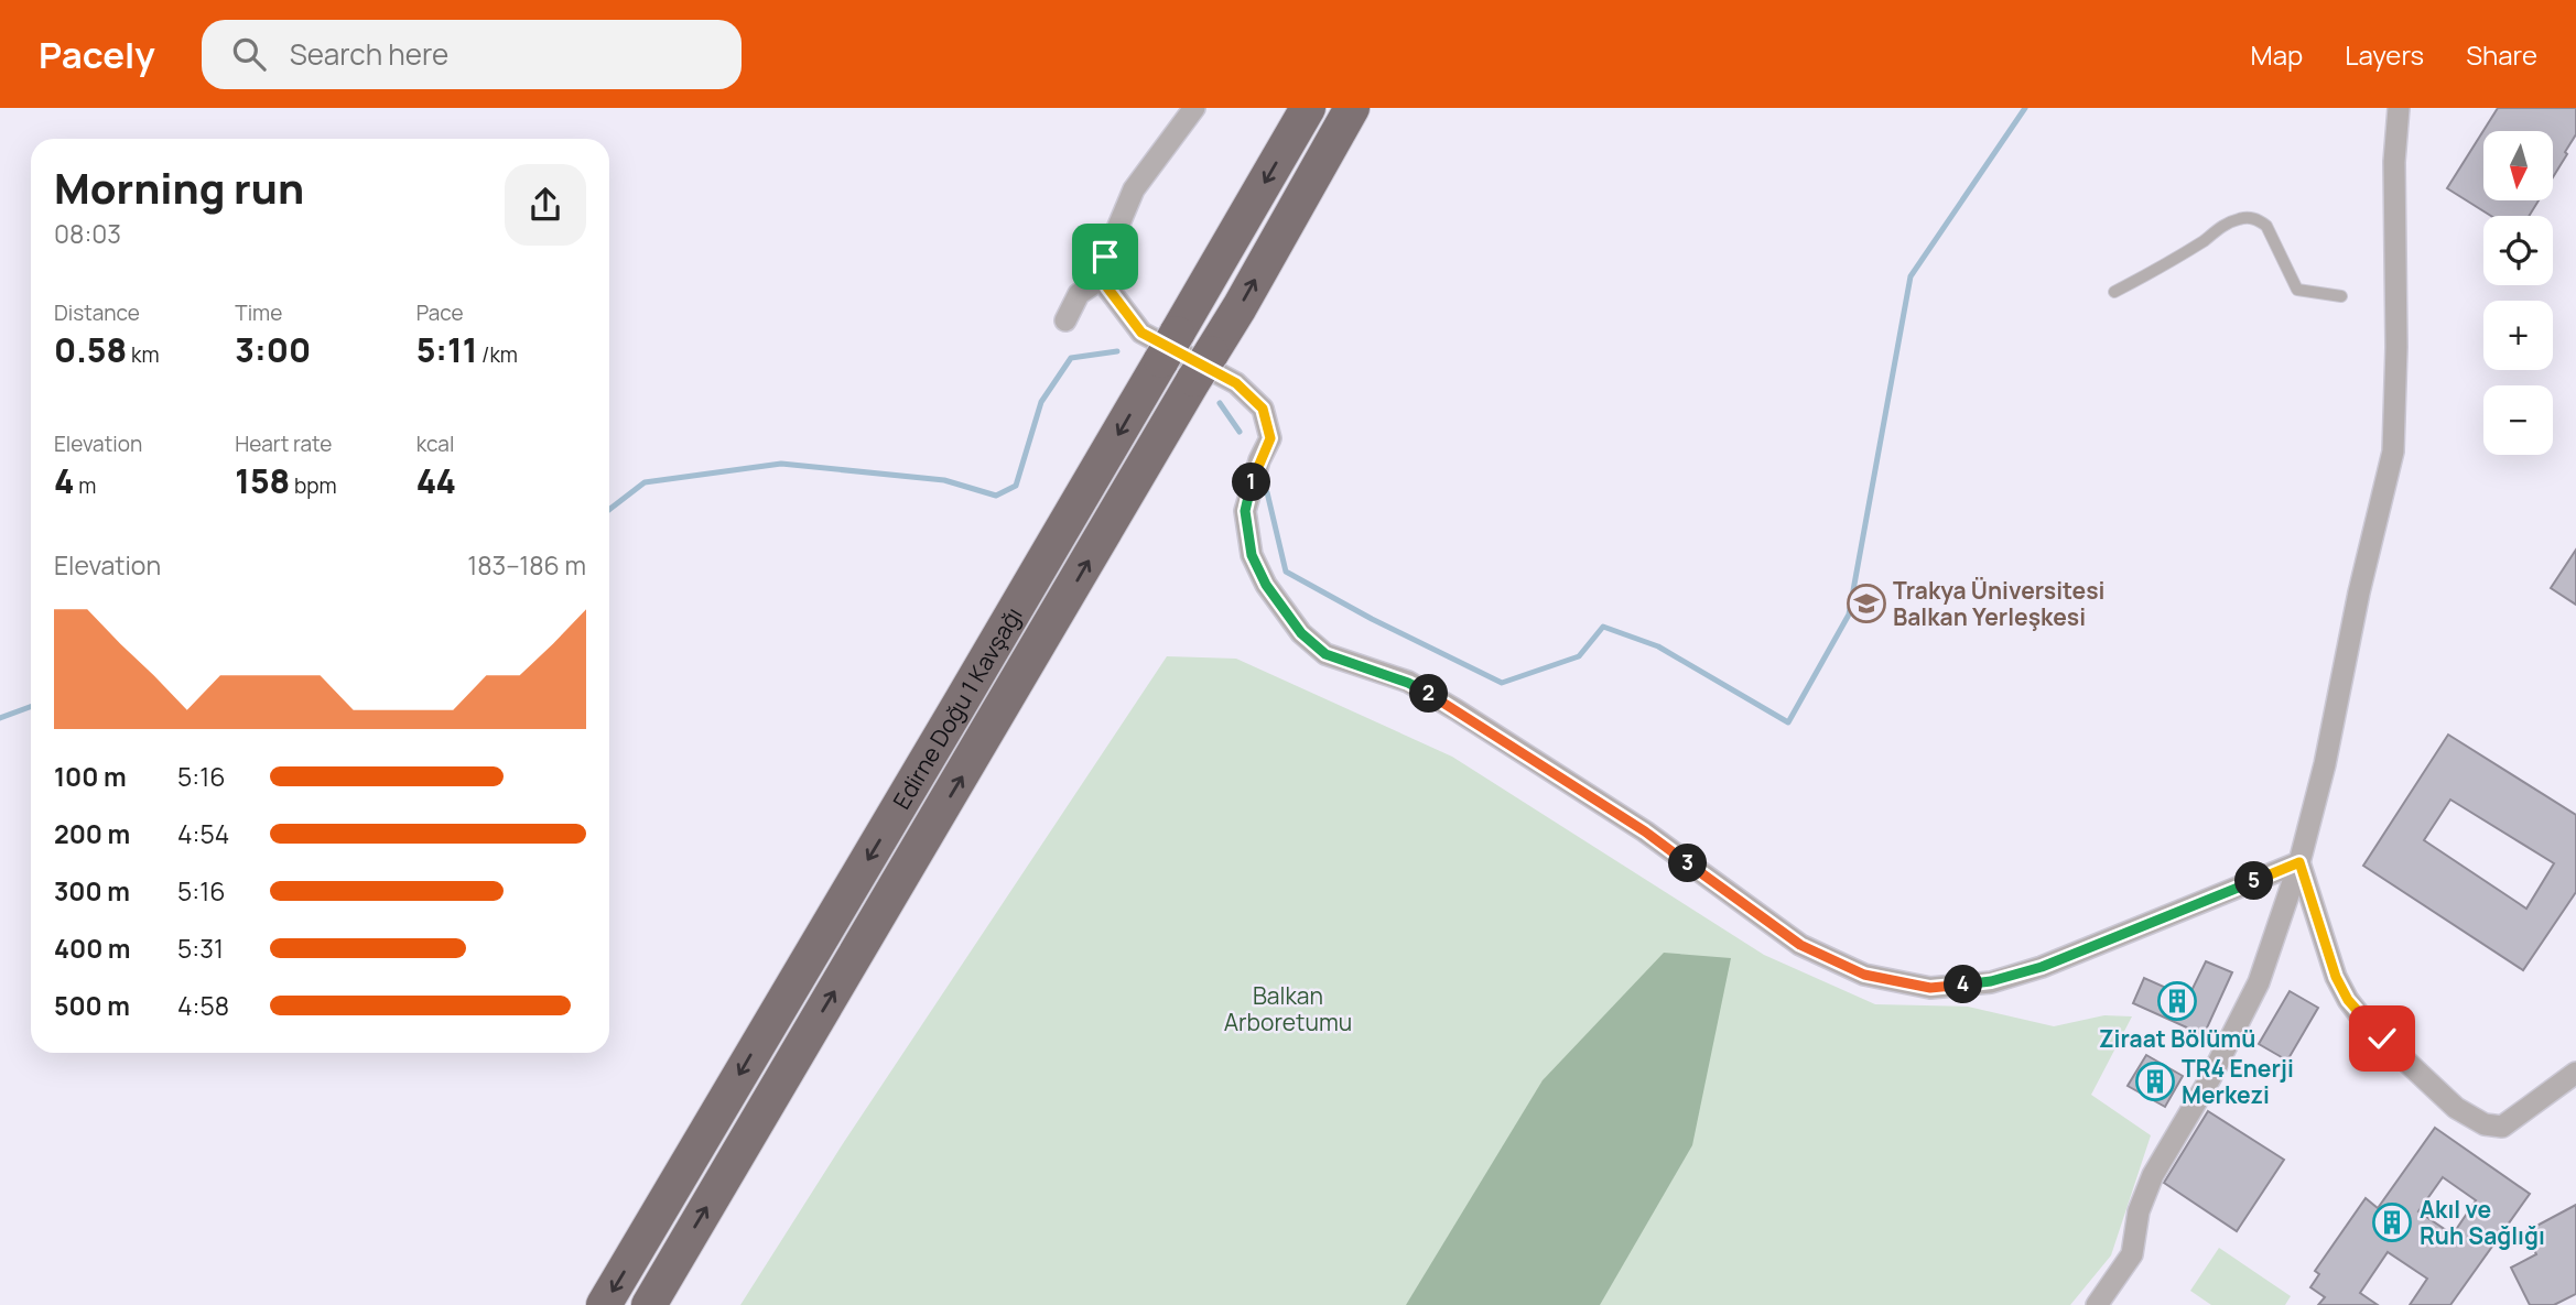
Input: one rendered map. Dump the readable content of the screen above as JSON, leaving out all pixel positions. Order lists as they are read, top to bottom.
{
  "streets": {
    "highway": ["Edirne Doğu 1 Kavşağı"]
  },
  "parks": ["Balkan Arboretumu"],
  "places": {
    "school or university": ["Trakya Üniversitesi Balkan Yerleşkesi"],
    "building": ["Ziraat Bölümü", "TR4 Enerji Merkezi", "Akıl ve Ruh Sağlığı"]
  },
  "north": "bottom",
  "page": {
    "header": "Pacely",
    "search": "Search here",
    "nav": ["Map", "Layers", "Share"],
    "map_buttons": ["+", "−"],
    "heading": ["Morning run", "08:03"],
    "stats": [
      ["Distance", "0.58 km"],
      ["Time", "3:00"],
      ["Pace", "5:11 /km"],
      ["Elevation", "4 m"],
      ["Heart rate", "158 bpm"],
      ["kcal", "44"]
    ],
    "pins": [
      "1",
      "2",
      "3",
      "5",
      "4"
    ],
    "chart": ["Elevation", "183–186 m"],
    "list": [
      {
        "name": "100 m",
        "note": "5:16"
      },
      {
        "name": "200 m",
        "note": "4:54"
      },
      {
        "name": "300 m",
        "note": "5:16"
      },
      {
        "name": "400 m",
        "note": "5:31"
      },
      {
        "name": "500 m",
        "note": "4:58"
      }
    ]
  }
}
